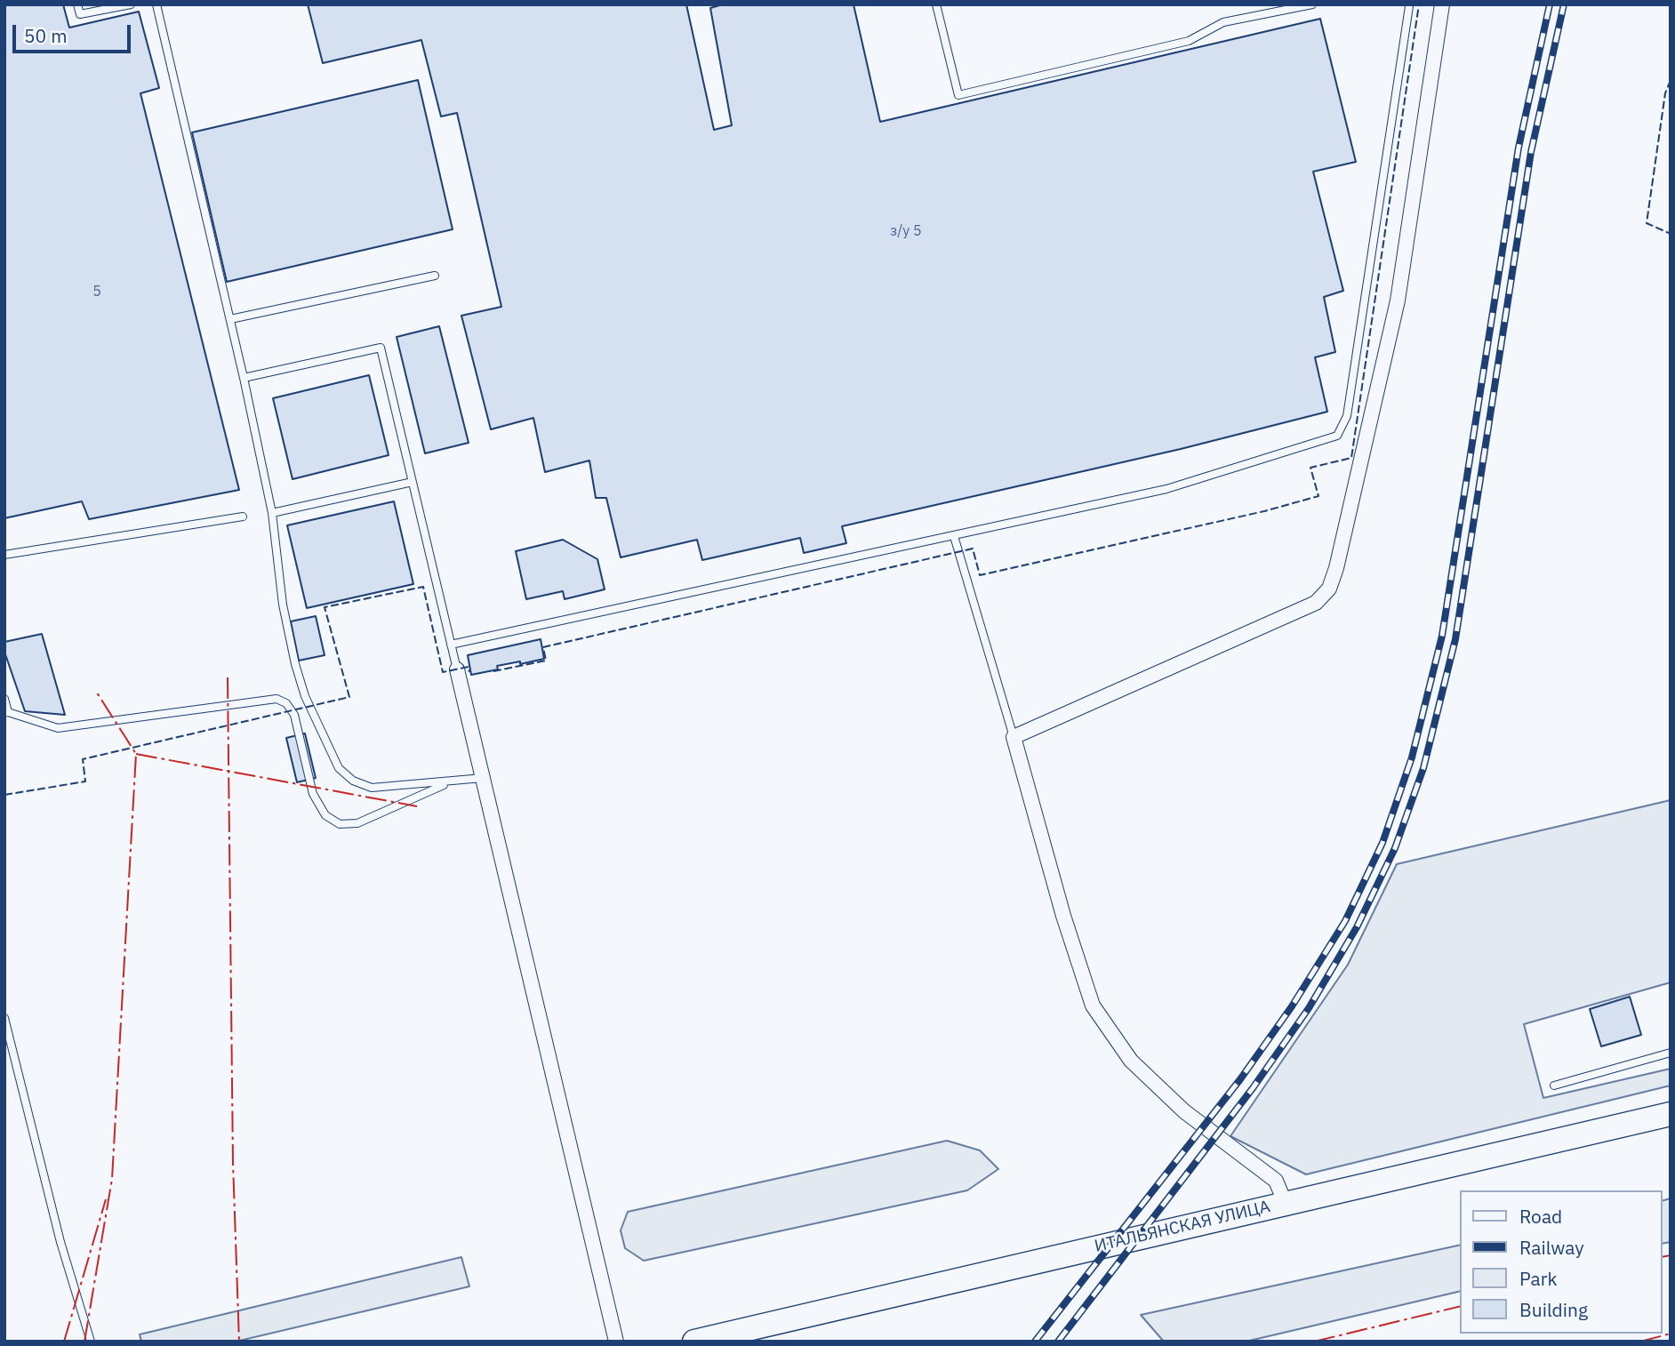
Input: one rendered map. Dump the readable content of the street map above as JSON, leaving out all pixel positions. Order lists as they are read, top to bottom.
{
  "streets": {
    "highway": ["ИТАЛЬЯНСКАЯ УЛИЦА"]
  },
  "house_numbers": ["з/у 5", "5"],
  "legend": [
    "Road",
    "Railway",
    "Park",
    "Building"
  ],
  "scale_bar": "50 m"
}
